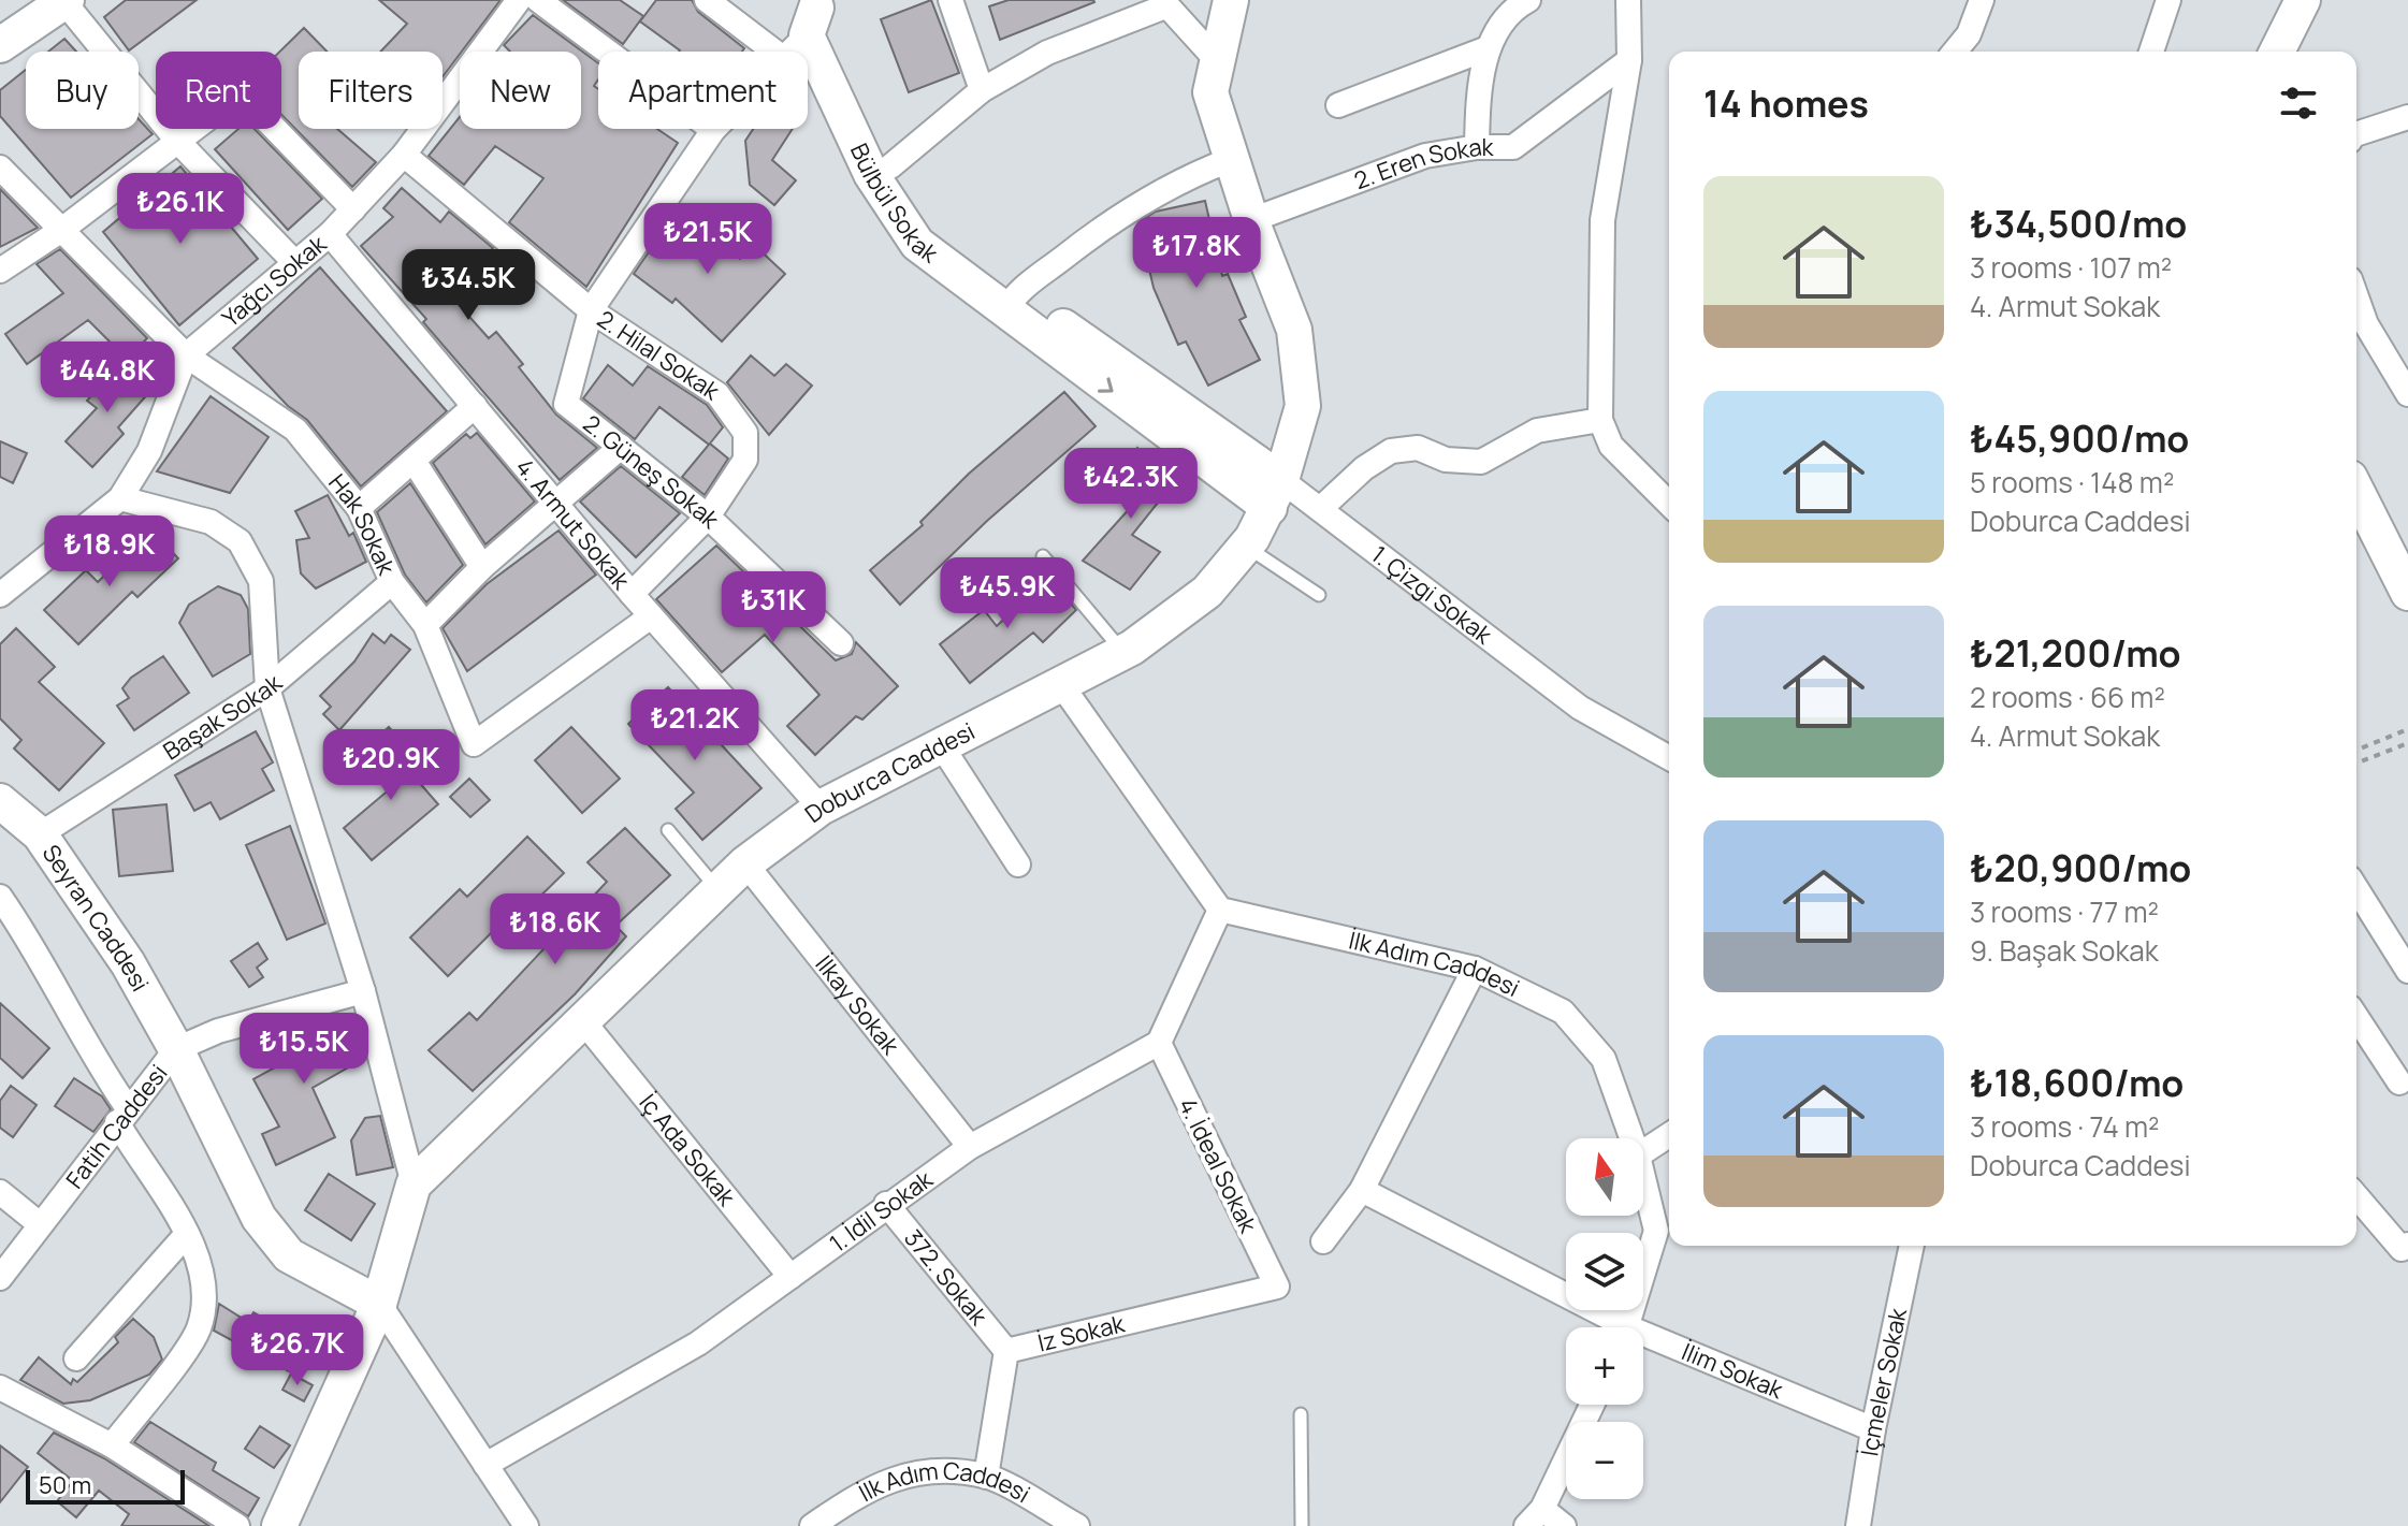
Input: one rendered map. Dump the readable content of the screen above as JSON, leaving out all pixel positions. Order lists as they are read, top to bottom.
{
  "streets": {
    "main road": ["Bülbül Sokak", "Doburca Caddesi", "Seyran Caddesi"],
    "street": [
      "2. Eren Sokak",
      "Yağcı Sokak",
      "2. Hilal Sokak",
      "2. Güneş Sokak",
      "4. Armut Sokak",
      "Hak Sokak",
      "1. Çizgi Sokak",
      "Başak Sokak",
      "İlk Adım Caddesi",
      "İlkay Sokak",
      "Fatih Caddesi",
      "İç Ada Sokak",
      "4. İdeal Sokak",
      "1. İdil Sokak",
      "372. Sokak",
      "İz Sokak",
      "İlim Sokak",
      "İçmeler Sokak"
    ]
  },
  "crossings": [
    ["2. Eren Sokak", "Doburca Caddesi"],
    ["Bülbül Sokak", "1. Çizgi Sokak"],
    ["Bülbül Sokak", "Doburca Caddesi"],
    ["Yağcı Sokak", "2. Hilal Sokak"],
    ["Yağcı Sokak", "4. Armut Sokak"],
    ["Yağcı Sokak", "Hak Sokak"],
    ["2. Hilal Sokak", "2. Güneş Sokak"],
    ["2. Hilal Sokak", "4. Armut Sokak"],
    ["4. Armut Sokak", "Hak Sokak"],
    ["4. Armut Sokak", "Doburca Caddesi"],
    ["Hak Sokak", "Başak Sokak"],
    ["1. Çizgi Sokak", "Doburca Caddesi"],
    ["Başak Sokak", "Seyran Caddesi"],
    ["Doburca Caddesi", "İlkay Sokak"],
    ["Doburca Caddesi", "İç Ada Sokak"],
    ["Seyran Caddesi", "Fatih Caddesi"],
    ["İlk Adım Caddesi", "İz Sokak"],
    ["İlkay Sokak", "1. İdil Sokak"],
    ["İç Ada Sokak", "1. İdil Sokak"],
    ["4. İdeal Sokak", "1. İdil Sokak"],
    ["4. İdeal Sokak", "İz Sokak"],
    ["1. İdil Sokak", "372. Sokak"],
    ["372. Sokak", "İz Sokak"],
    ["İlim Sokak", "İçmeler Sokak"]
  ],
  "scale_bar": "50 m",
  "north": "top",
  "page": {
    "chip": [
      "Buy",
      "Rent",
      "Filters",
      "New",
      "Apartment"
    ],
    "heading": "14 homes",
    "list": [
      {
        "name": "₺34,500/mo",
        "note": "3 rooms · 107 m² · 4. Armut Sokak"
      },
      {
        "name": "₺45,900/mo",
        "note": "5 rooms · 148 m² · Doburca Caddesi"
      },
      {
        "name": "₺21,200/mo",
        "note": "2 rooms · 66 m² · 4. Armut Sokak"
      },
      {
        "name": "₺20,900/mo",
        "note": "3 rooms · 77 m² · 9. Başak Sokak"
      },
      {
        "name": "₺18,600/mo",
        "note": "3 rooms · 74 m² · Doburca Caddesi"
      }
    ],
    "price": [
      "₺26.1K",
      "₺21.5K",
      "₺17.8K",
      "₺34.5K",
      "₺44.8K",
      "₺42.3K",
      "₺18.9K",
      "₺45.9K",
      "₺31K",
      "₺21.2K",
      "₺20.9K",
      "₺18.6K",
      "₺15.5K",
      "₺26.7K"
    ],
    "map_buttons": ["+", "−"],
    "scale": "50 m"
  }
}
